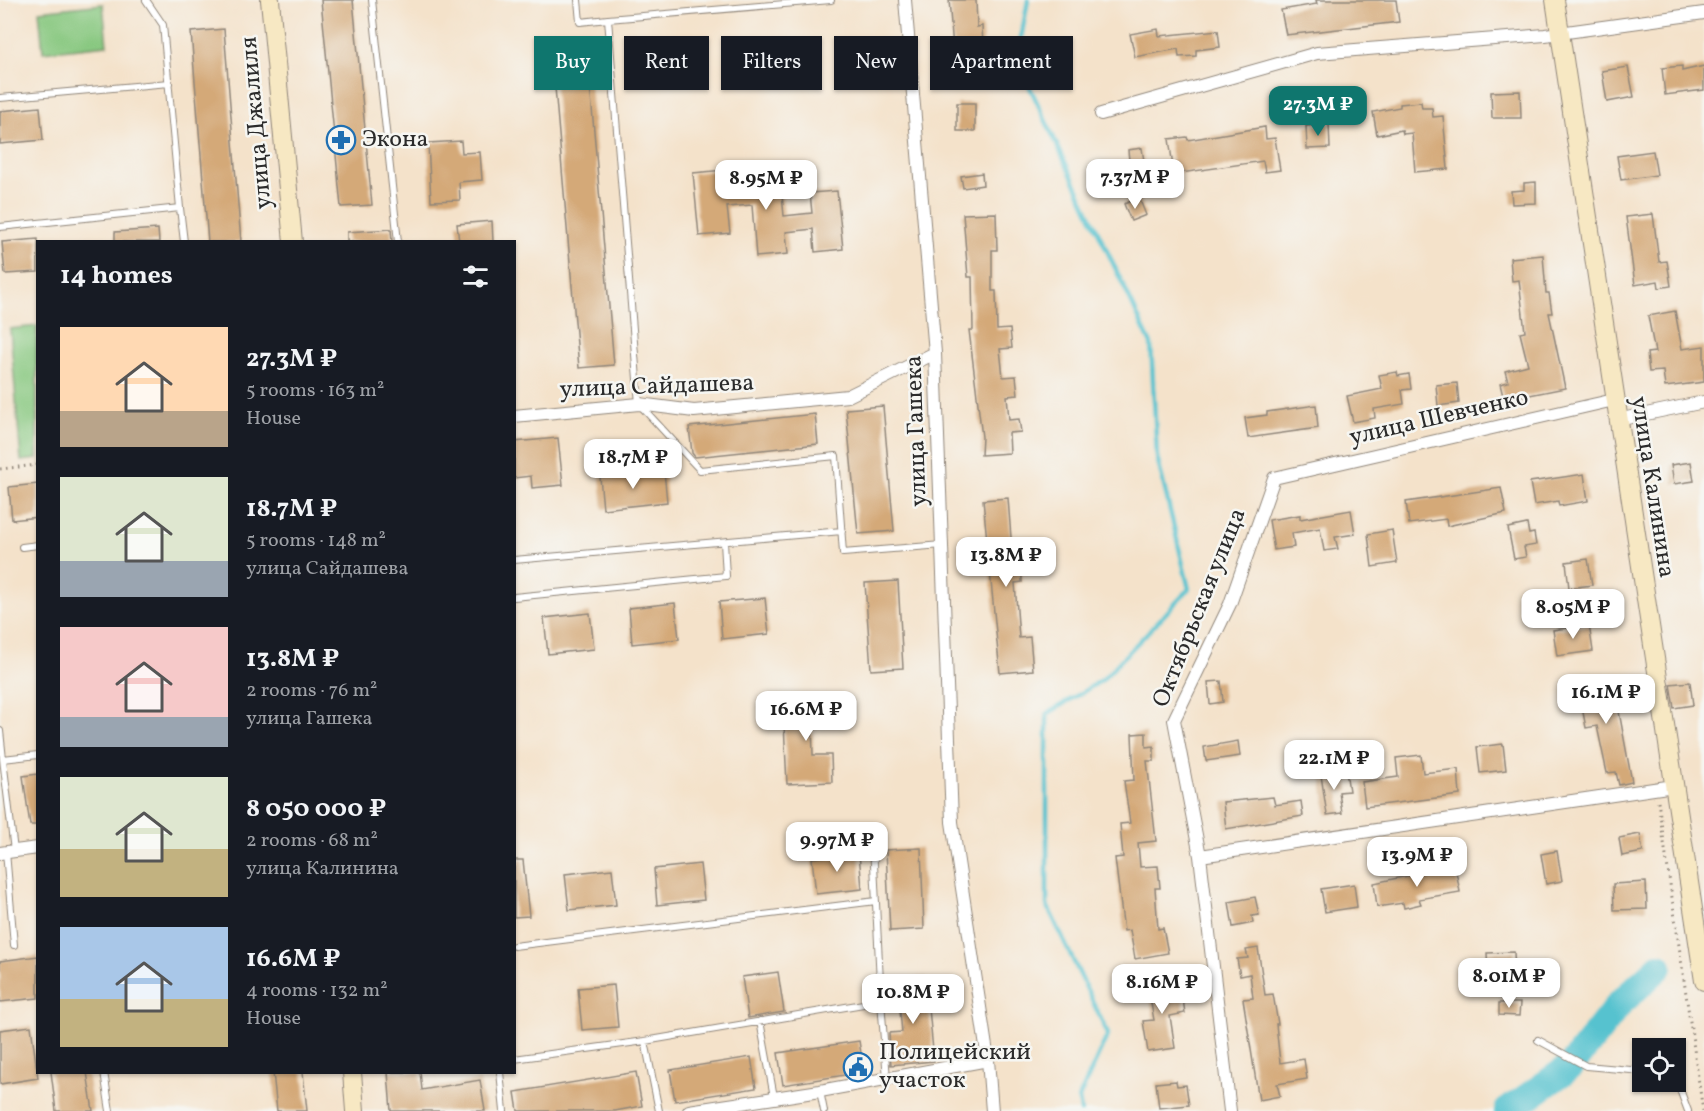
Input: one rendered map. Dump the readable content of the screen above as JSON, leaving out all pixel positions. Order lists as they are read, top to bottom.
{
  "streets": {
    "main road": ["улица Джалиля", "улица Калинина"],
    "street": [
      "улица Сайдашева",
      "улица Шевченко",
      "улица Гашека",
      "Октябрьская улица"
    ]
  },
  "crossings": [
    ["улица Сайдашева", "улица Гашека"],
    ["улица Шевченко", "улица Калинина"],
    ["улица Шевченко", "Октябрьская улица"]
  ],
  "places": {
    "pharmacy": ["Экона"],
    "public building": ["Полицейский участок"]
  },
  "page": {
    "chip": [
      "Buy",
      "Rent",
      "Filters",
      "New",
      "Apartment"
    ],
    "price": [
      "27.3M ₽",
      "7.37M ₽",
      "8.95M ₽",
      "18.7M ₽",
      "13.8M ₽",
      "8.05M ₽",
      "16.1M ₽",
      "16.6M ₽",
      "22.1M ₽",
      "9.97M ₽",
      "13.9M ₽",
      "8.01M ₽",
      "8.16M ₽",
      "10.8M ₽"
    ],
    "heading": "14 homes",
    "list": [
      {
        "name": "27.3M ₽",
        "note": "5 rooms · 163 m² · House"
      },
      {
        "name": "18.7M ₽",
        "note": "5 rooms · 148 m² · улица Сайдашева"
      },
      {
        "name": "13.8M ₽",
        "note": "2 rooms · 76 m² · улица Гашека"
      },
      {
        "name": "8 050 000 ₽",
        "note": "2 rooms · 68 m² · улица Калинина"
      },
      {
        "name": "16.6M ₽",
        "note": "4 rooms · 132 m² · House"
      }
    ]
  }
}
